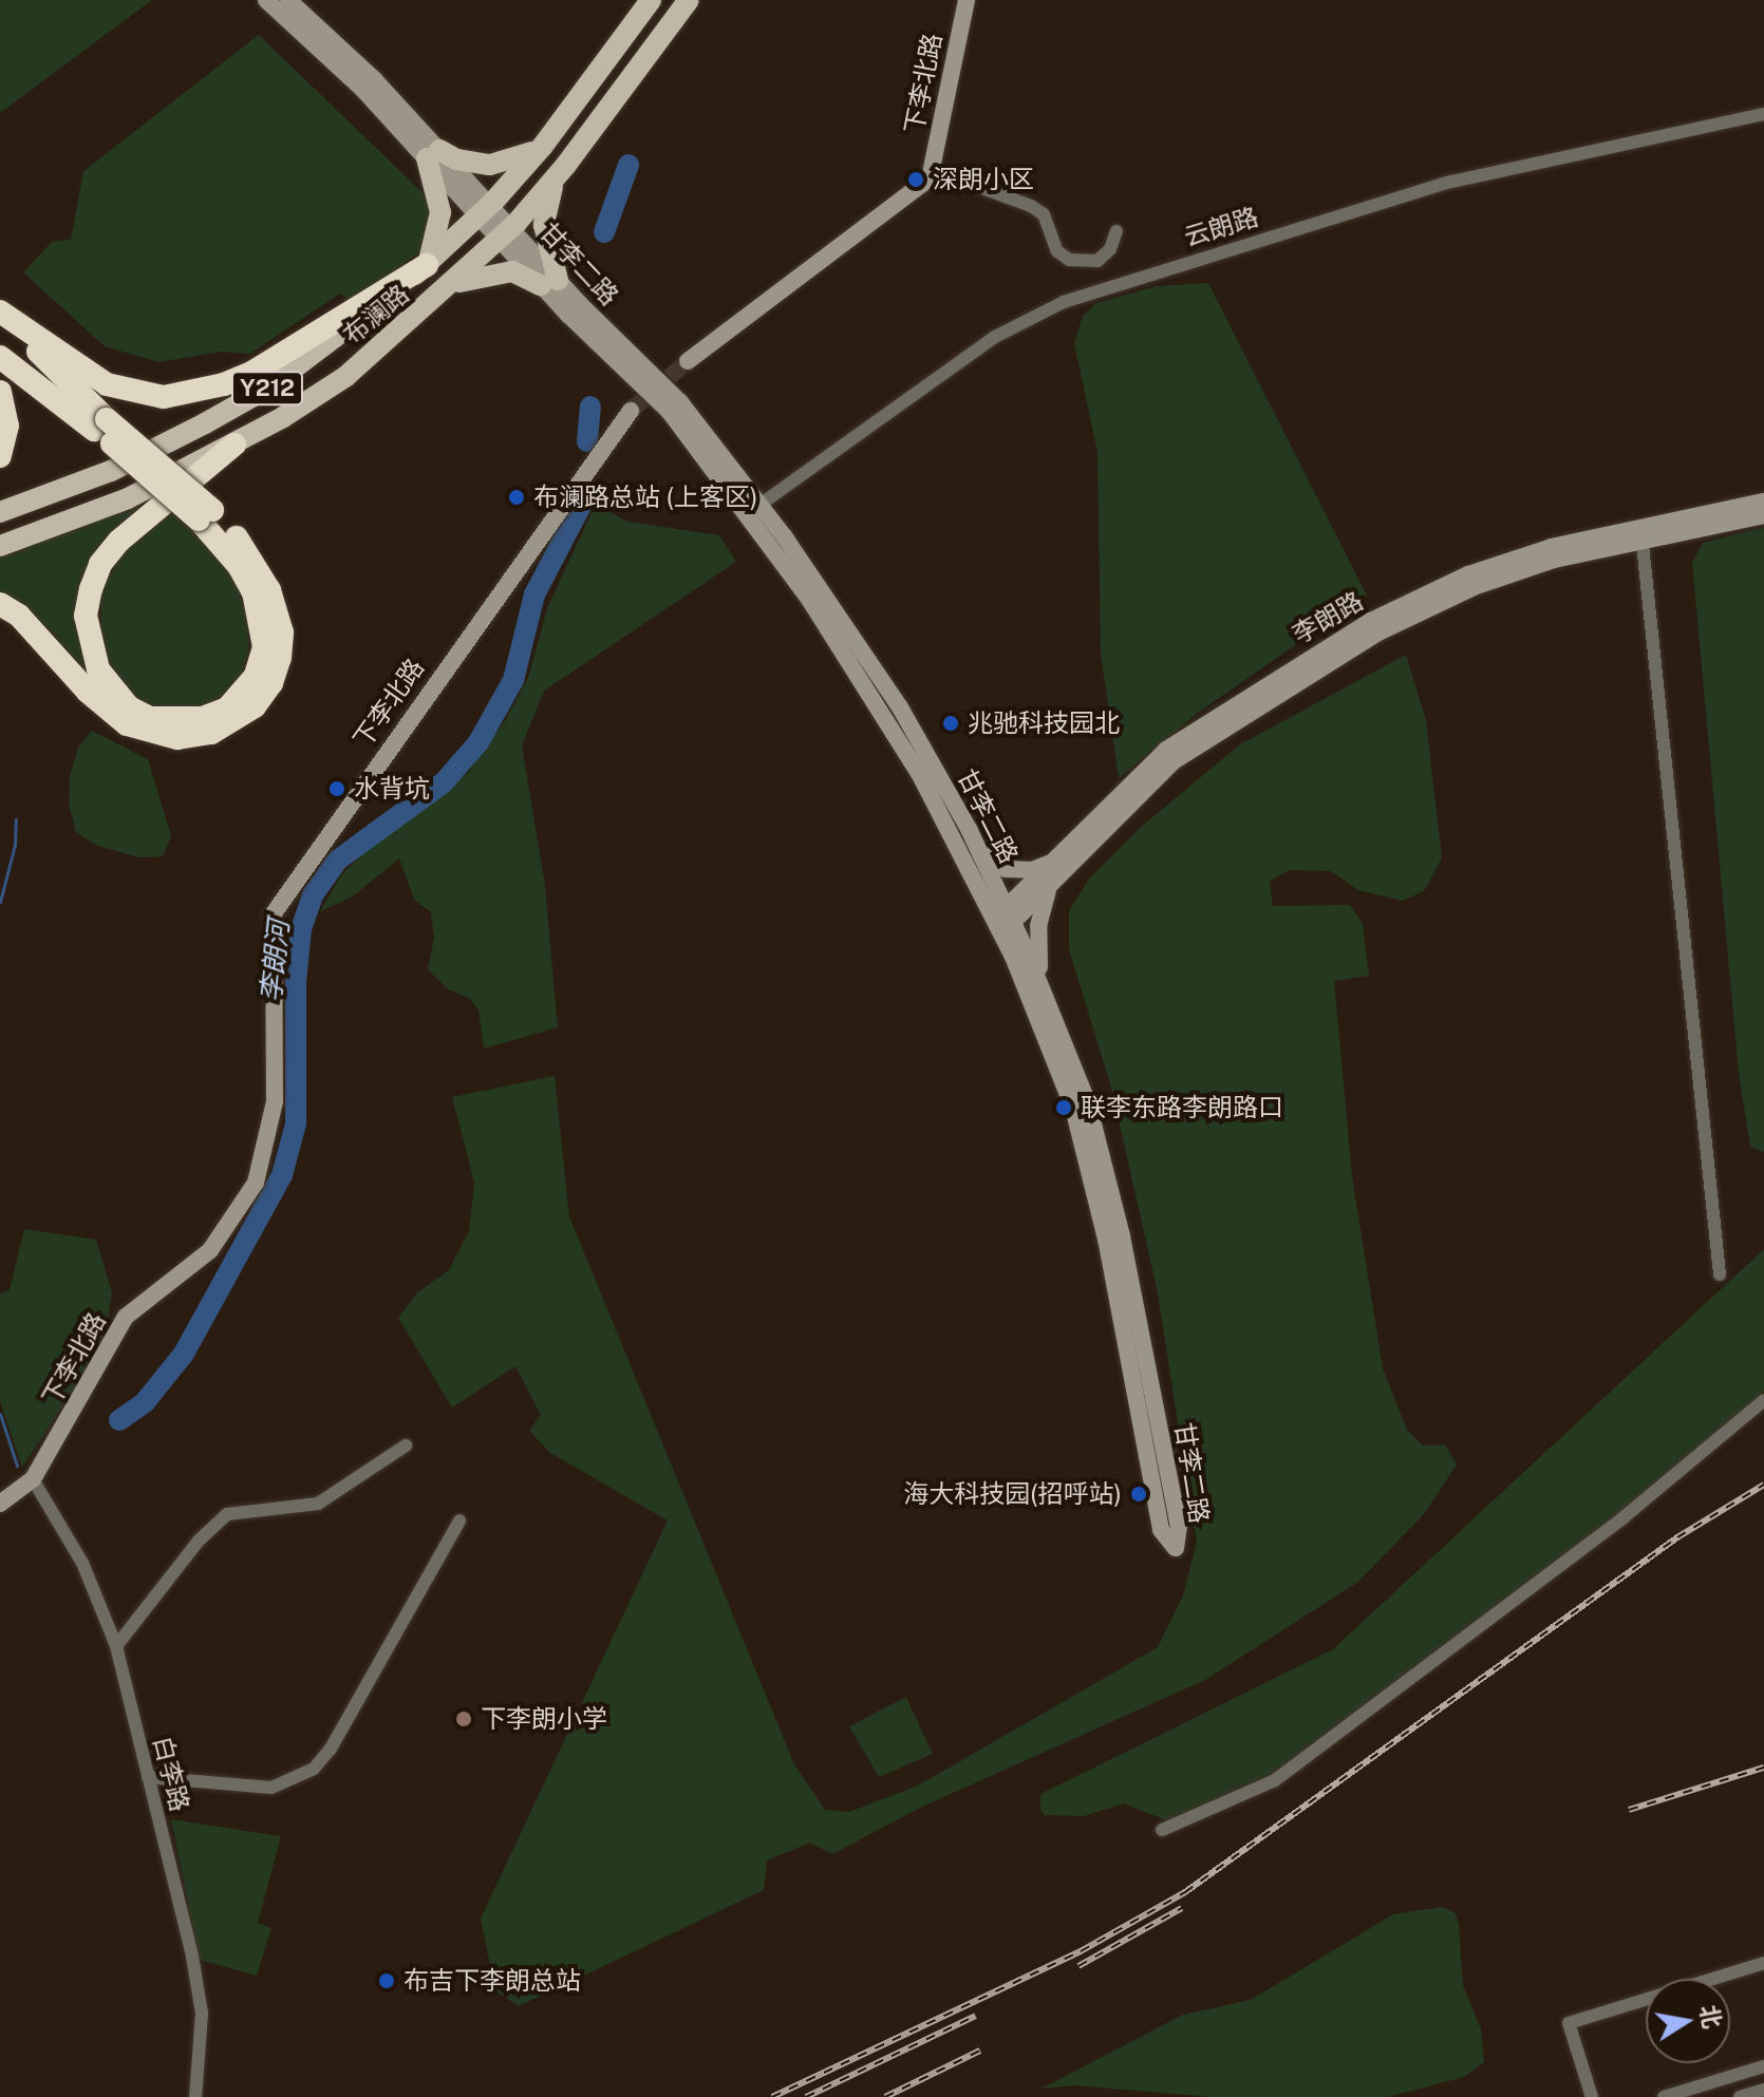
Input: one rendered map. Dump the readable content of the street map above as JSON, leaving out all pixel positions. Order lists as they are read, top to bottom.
{
  "streets": {
    "main road": ["布澜路", "Y212"],
    "street": [
      "下李北路",
      "云朗路",
      "甘李二路",
      "李朗路",
      "白李路"
    ]
  },
  "crossings": [
    ["下李北路", "白李路"],
    ["云朗路", "甘李二路"],
    ["甘李二路", "布澜路"],
    ["甘李二路", "李朗路"]
  ],
  "water": ["李朗河"],
  "places": [
    "深朗小区",
    "布澜路总站 (上客区)",
    "兆驰科技园北",
    "水背坑",
    "联李东路李朗路口",
    "海大科技园(招呼站)",
    "下李朗小学",
    "布吉下李朗总站"
  ],
  "north": "right"
}
